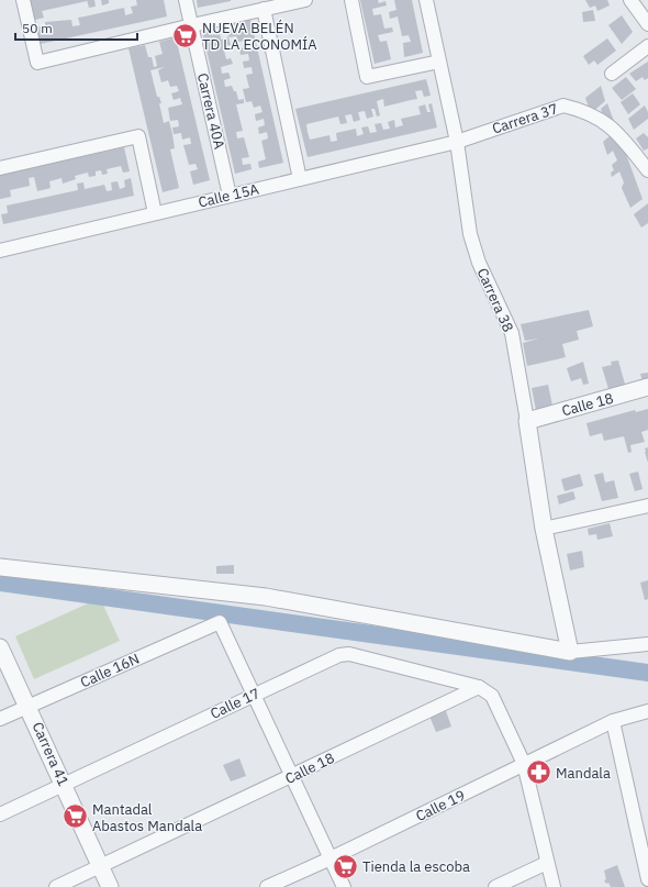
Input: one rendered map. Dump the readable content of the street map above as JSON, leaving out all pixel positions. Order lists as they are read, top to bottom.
{
  "streets": {
    "street": [
      "Carrera 40A",
      "Carrera 37",
      "Calle 15A",
      "Carrera 38",
      "Calle 18",
      "Calle 16N",
      "Calle 17",
      "Carrera 41",
      "Calle 19"
    ]
  },
  "crossings": [
    ["Carrera 40A", "Calle 15A"],
    ["Carrera 37", "Calle 15A"],
    ["Carrera 37", "Carrera 38"],
    ["Calle 15A", "Carrera 38"],
    ["Carrera 38", "Calle 18"],
    ["Calle 18", "Calle 17"],
    ["Calle 18", "Carrera 41"],
    ["Calle 16N", "Calle 17"],
    ["Calle 16N", "Carrera 41"],
    ["Calle 17", "Carrera 41"]
  ],
  "places": {
    "supermarket": ["NUEVA BELÉN TD LA ECONOMÍA", "Mantadal Abastos Mandala", "Tienda la escoba"],
    "pharmacy": ["Mandala"]
  },
  "scale_bar": "50 m"
}
